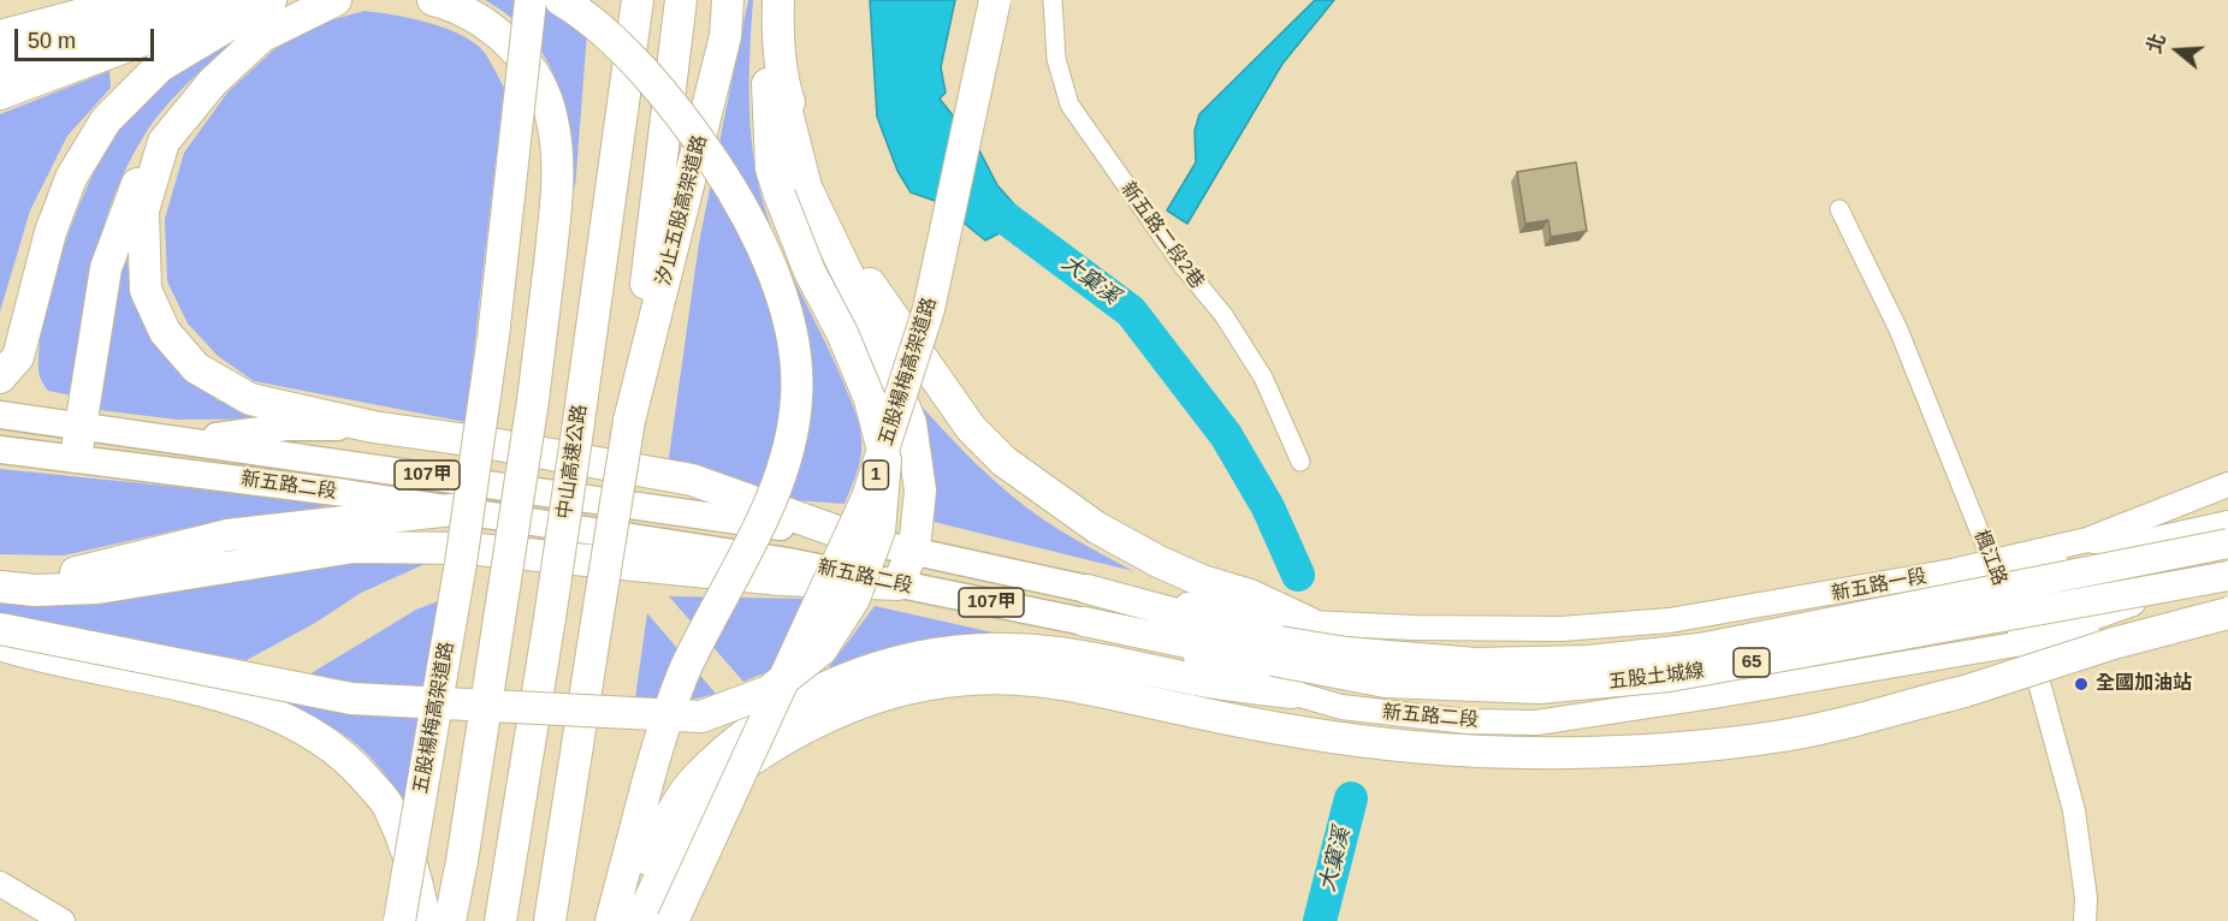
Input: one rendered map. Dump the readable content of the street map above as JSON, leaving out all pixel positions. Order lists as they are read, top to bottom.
{
  "streets": {
    "highway": [
      "汐止五股高架道路",
      "五股楊梅高架道路",
      "中山高速公路",
      "1",
      "65",
      "五股土城線"
    ],
    "main road": ["107甲", "新五路二段", "新五路一段"],
    "street": ["新五路二段2巷", "楓江路"]
  },
  "crossings": [
    ["107甲", "新五路二段"],
    ["107甲", "楓江路"],
    ["新五路二段", "楓江路"],
    ["新五路二段", "新五路一段"],
    ["新五路二段", "五股土城線"],
    ["楓江路", "新五路一段"]
  ],
  "water": ["大窠溪"],
  "places": ["全國加油站"],
  "scale_bar": "50 m",
  "north": "left"
}
